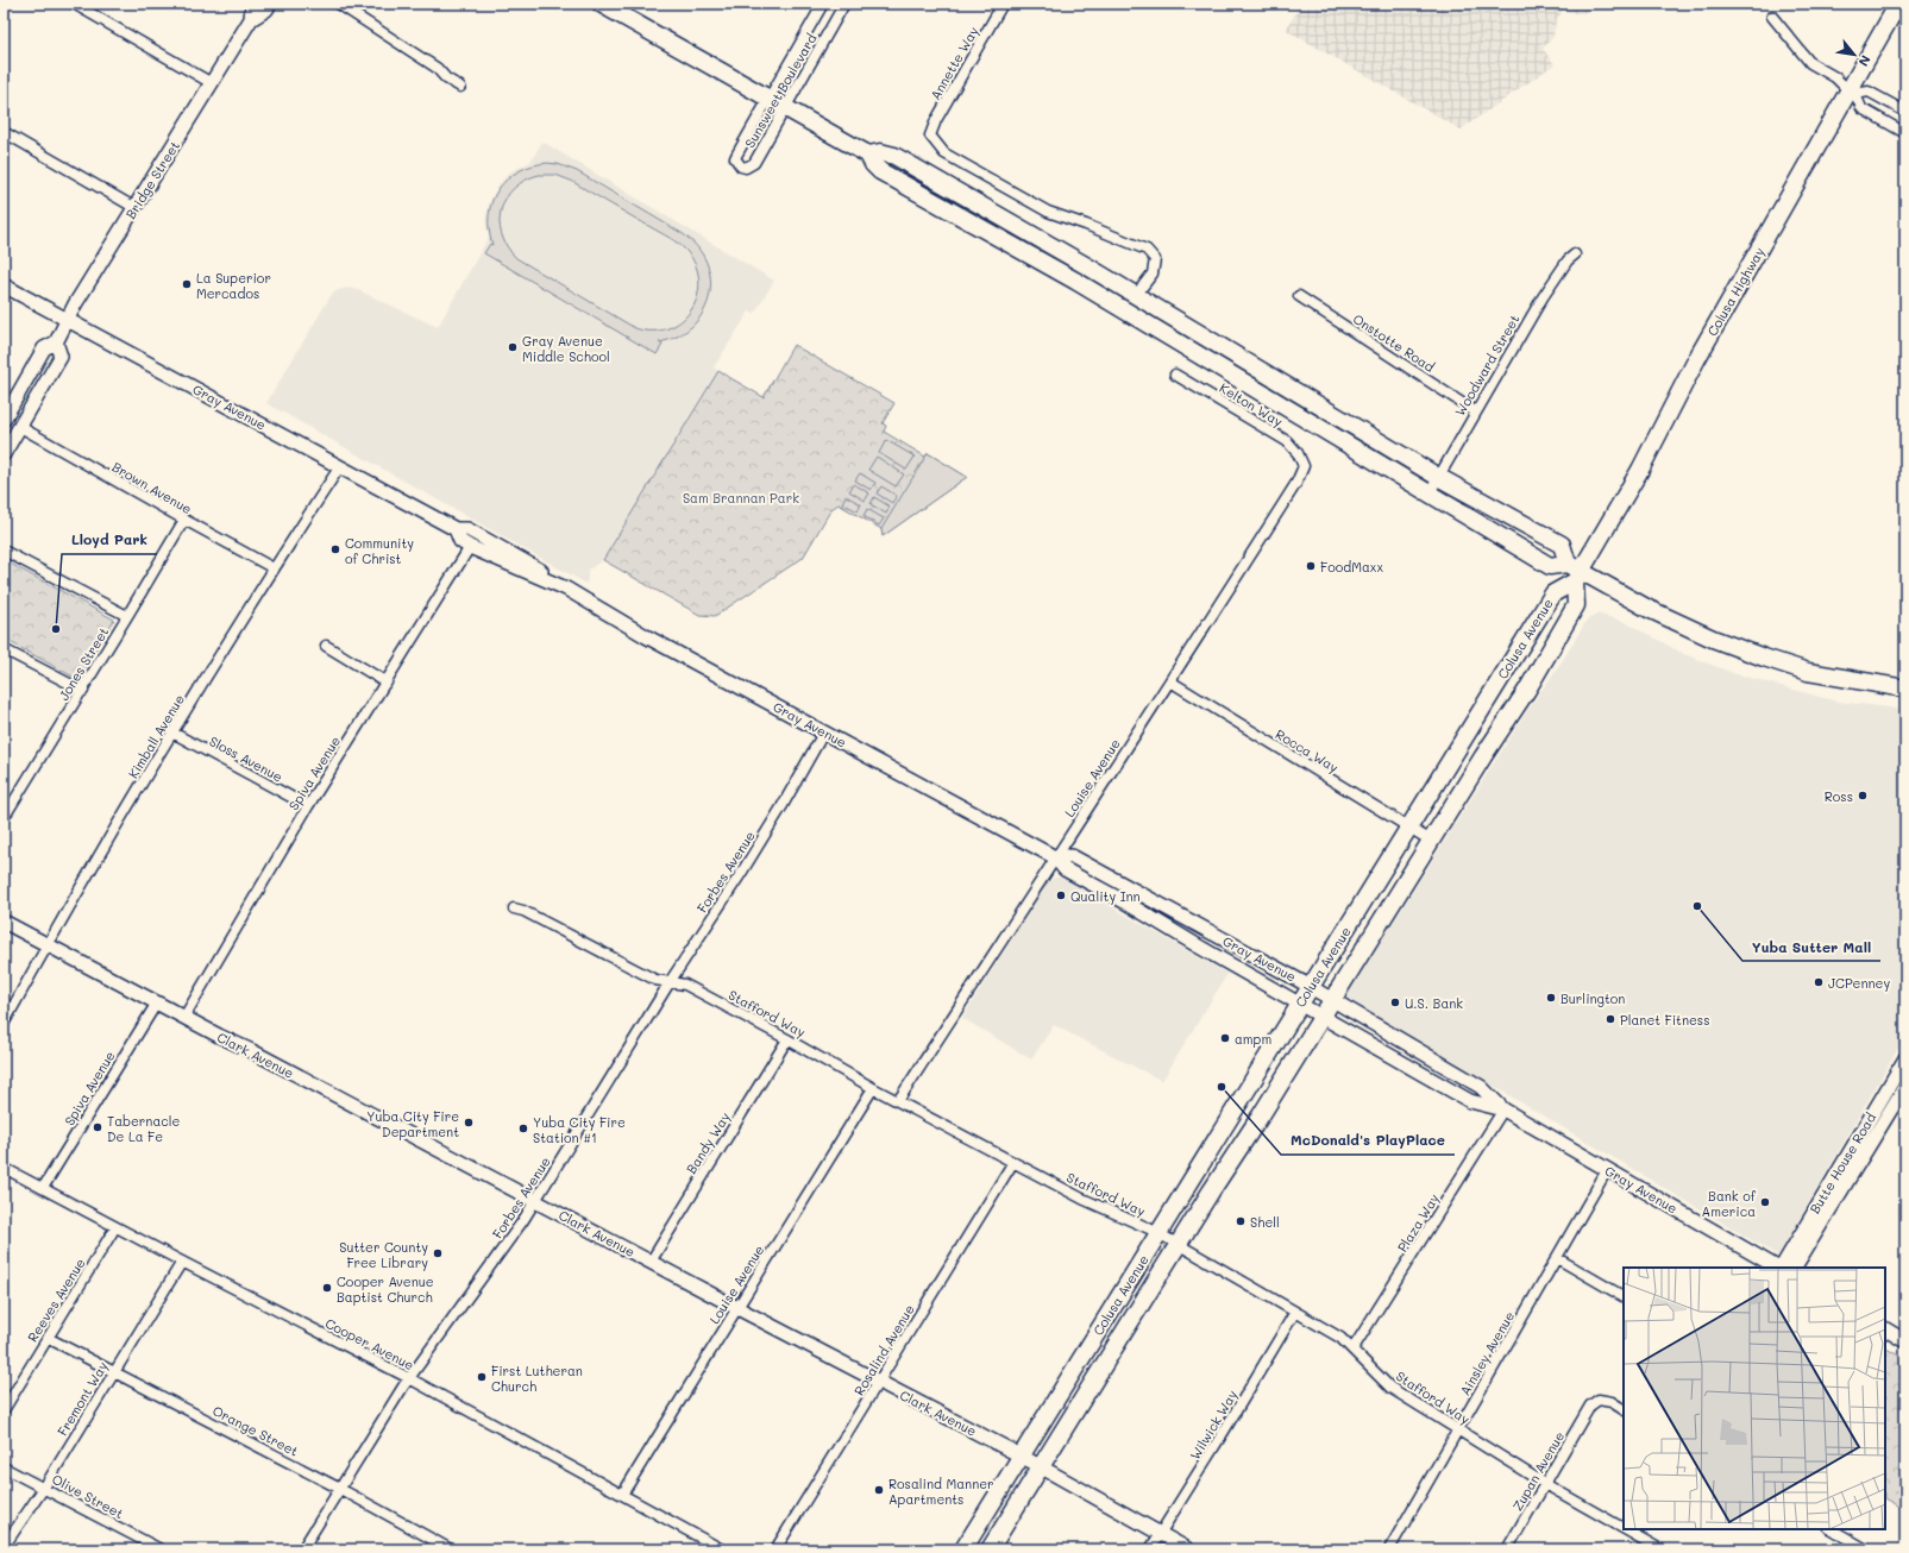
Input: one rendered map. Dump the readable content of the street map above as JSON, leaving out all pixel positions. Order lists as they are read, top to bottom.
{
  "streets": {
    "highway": ["Colusa Highway", "Colusa Avenue"],
    "main road": [
      "Bridge Street",
      "Gray Avenue",
      "Clark Avenue",
      "Butte House Road"
    ],
    "street": [
      "Annette Way",
      "Sunsweet Boulevard",
      "Onstotte Road",
      "Woodward Street",
      "Kelton Way",
      "Brown Avenue",
      "Jones Street",
      "Kimball Avenue",
      "Rocca Way",
      "Sloss Avenue",
      "Spiva Avenue",
      "Louise Avenue",
      "Forbes Avenue",
      "Stafford Way",
      "Bandy Way",
      "Plaza Way",
      "Reeves Avenue",
      "Cooper Avenue",
      "Rosalind Avenue",
      "Ainsley Avenue",
      "Fremont Way",
      "Wilwick Way",
      "Orange Street",
      "Zupan Avenue",
      "Olive Street"
    ]
  },
  "crossings": [
    ["Bridge Street", "Gray Avenue"],
    ["Bridge Street", "Brown Avenue"],
    ["Colusa Highway", "Colusa Avenue"],
    ["Onstotte Road", "Woodward Street"],
    ["Kelton Way", "Louise Avenue"],
    ["Gray Avenue", "Colusa Avenue"],
    ["Gray Avenue", "Kimball Avenue"],
    ["Gray Avenue", "Spiva Avenue"],
    ["Gray Avenue", "Louise Avenue"],
    ["Gray Avenue", "Forbes Avenue"],
    ["Gray Avenue", "Plaza Way"],
    ["Gray Avenue", "Ainsley Avenue"],
    ["Brown Avenue", "Jones Street"],
    ["Brown Avenue", "Kimball Avenue"],
    ["Colusa Avenue", "Rocca Way"],
    ["Colusa Avenue", "Stafford Way"],
    ["Colusa Avenue", "Clark Avenue"],
    ["Kimball Avenue", "Sloss Avenue"],
    ["Kimball Avenue", "Clark Avenue"],
    ["Rocca Way", "Louise Avenue"],
    ["Sloss Avenue", "Spiva Avenue"],
    ["Spiva Avenue", "Clark Avenue"],
    ["Spiva Avenue", "Cooper Avenue"],
    ["Louise Avenue", "Stafford Way"],
    ["Louise Avenue", "Clark Avenue"],
    ["Louise Avenue", "Cooper Avenue"],
    ["Forbes Avenue", "Stafford Way"],
    ["Forbes Avenue", "Clark Avenue"],
    ["Forbes Avenue", "Cooper Avenue"],
    ["Forbes Avenue", "Orange Street"],
    ["Stafford Way", "Bandy Way"],
    ["Stafford Way", "Plaza Way"],
    ["Stafford Way", "Rosalind Avenue"],
    ["Stafford Way", "Ainsley Avenue"],
    ["Stafford Way", "Wilwick Way"],
    ["Stafford Way", "Zupan Avenue"],
    ["Clark Avenue", "Bandy Way"],
    ["Clark Avenue", "Rosalind Avenue"],
    ["Clark Avenue", "Wilwick Way"],
    ["Reeves Avenue", "Cooper Avenue"],
    ["Reeves Avenue", "Orange Street"],
    ["Cooper Avenue", "Fremont Way"],
    ["Fremont Way", "Orange Street"],
    ["Fremont Way", "Olive Street"]
  ],
  "parks": ["Sam Brannan Park"],
  "places": [
    "La Superior Mercados",
    "Gray Avenue Middle School",
    "Community of Christ",
    "FoodMaxx",
    "Lloyd Park",
    "Ross",
    "Quality Inn",
    "Yuba Sutter Mall",
    "JCPenney",
    "Burlington",
    "U.S. Bank",
    "Planet Fitness",
    "ampm",
    "McDonald's PlayPlace",
    "Yuba City Fire Department",
    "Tabernacle De La Fe",
    "Yuba City Fire Station #1",
    "Bank of America",
    "Shell",
    "Sutter County Free Library",
    "Cooper Avenue Baptist Church",
    "First Lutheran Church",
    "Rosalind Manner Apartments"
  ],
  "north": "bottom right"
}
